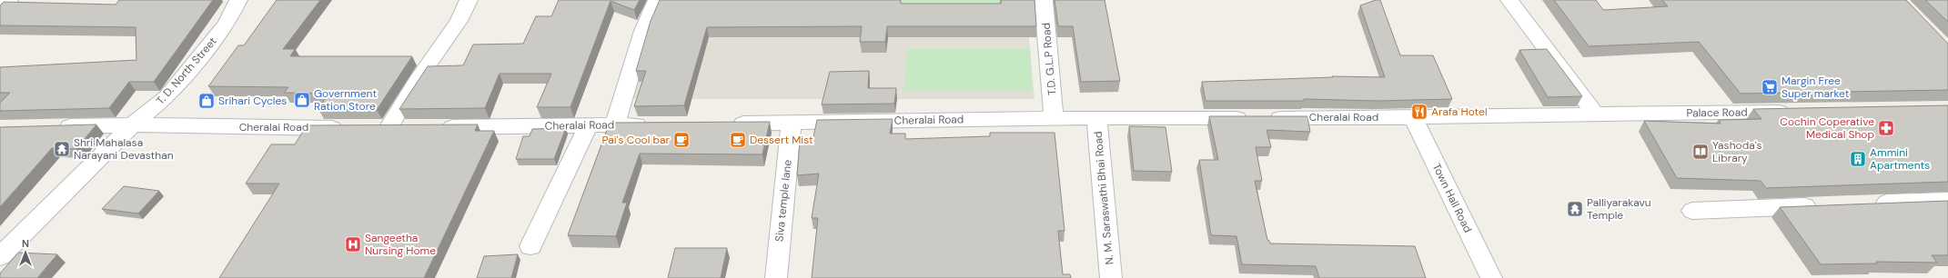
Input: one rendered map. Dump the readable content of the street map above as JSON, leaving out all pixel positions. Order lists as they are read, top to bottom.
{
  "streets": {
    "street": [
      "T.D. G.L.P Road",
      "T. D. North Street",
      "Palace Road",
      "Cheralai Road",
      "N. M. Saraswathi Bhai Road",
      "Town Hall Road",
      "Siva temple lane"
    ]
  },
  "crossings": [
    ["T.D. G.L.P Road", "Cheralai Road"],
    ["T. D. North Street", "Cheralai Road"],
    ["Palace Road", "Cheralai Road"],
    ["Cheralai Road", "N. M. Saraswathi Bhai Road"],
    ["Cheralai Road", "Town Hall Road"],
    ["Cheralai Road", "Siva temple lane"]
  ],
  "places": {
    "supermarket": ["Margin Free Super market"],
    "shop": ["Government Ration Store", "Srihari Cycles"],
    "restaurant": ["Arafa Hotel"],
    "pharmacy": ["Cochin Coperative Medical Shop"],
    "cafe": ["Pai's Cool bar", "Dessert Mist"],
    "temple": ["Shri Mahalasa Narayani Devasthan", "Palliyarakavu Temple"],
    "library": ["Yashoda's Library"],
    "building": ["Ammini Apartments"],
    "hospital": ["Sangeetha Nursing Home"]
  },
  "north": "top"
}
